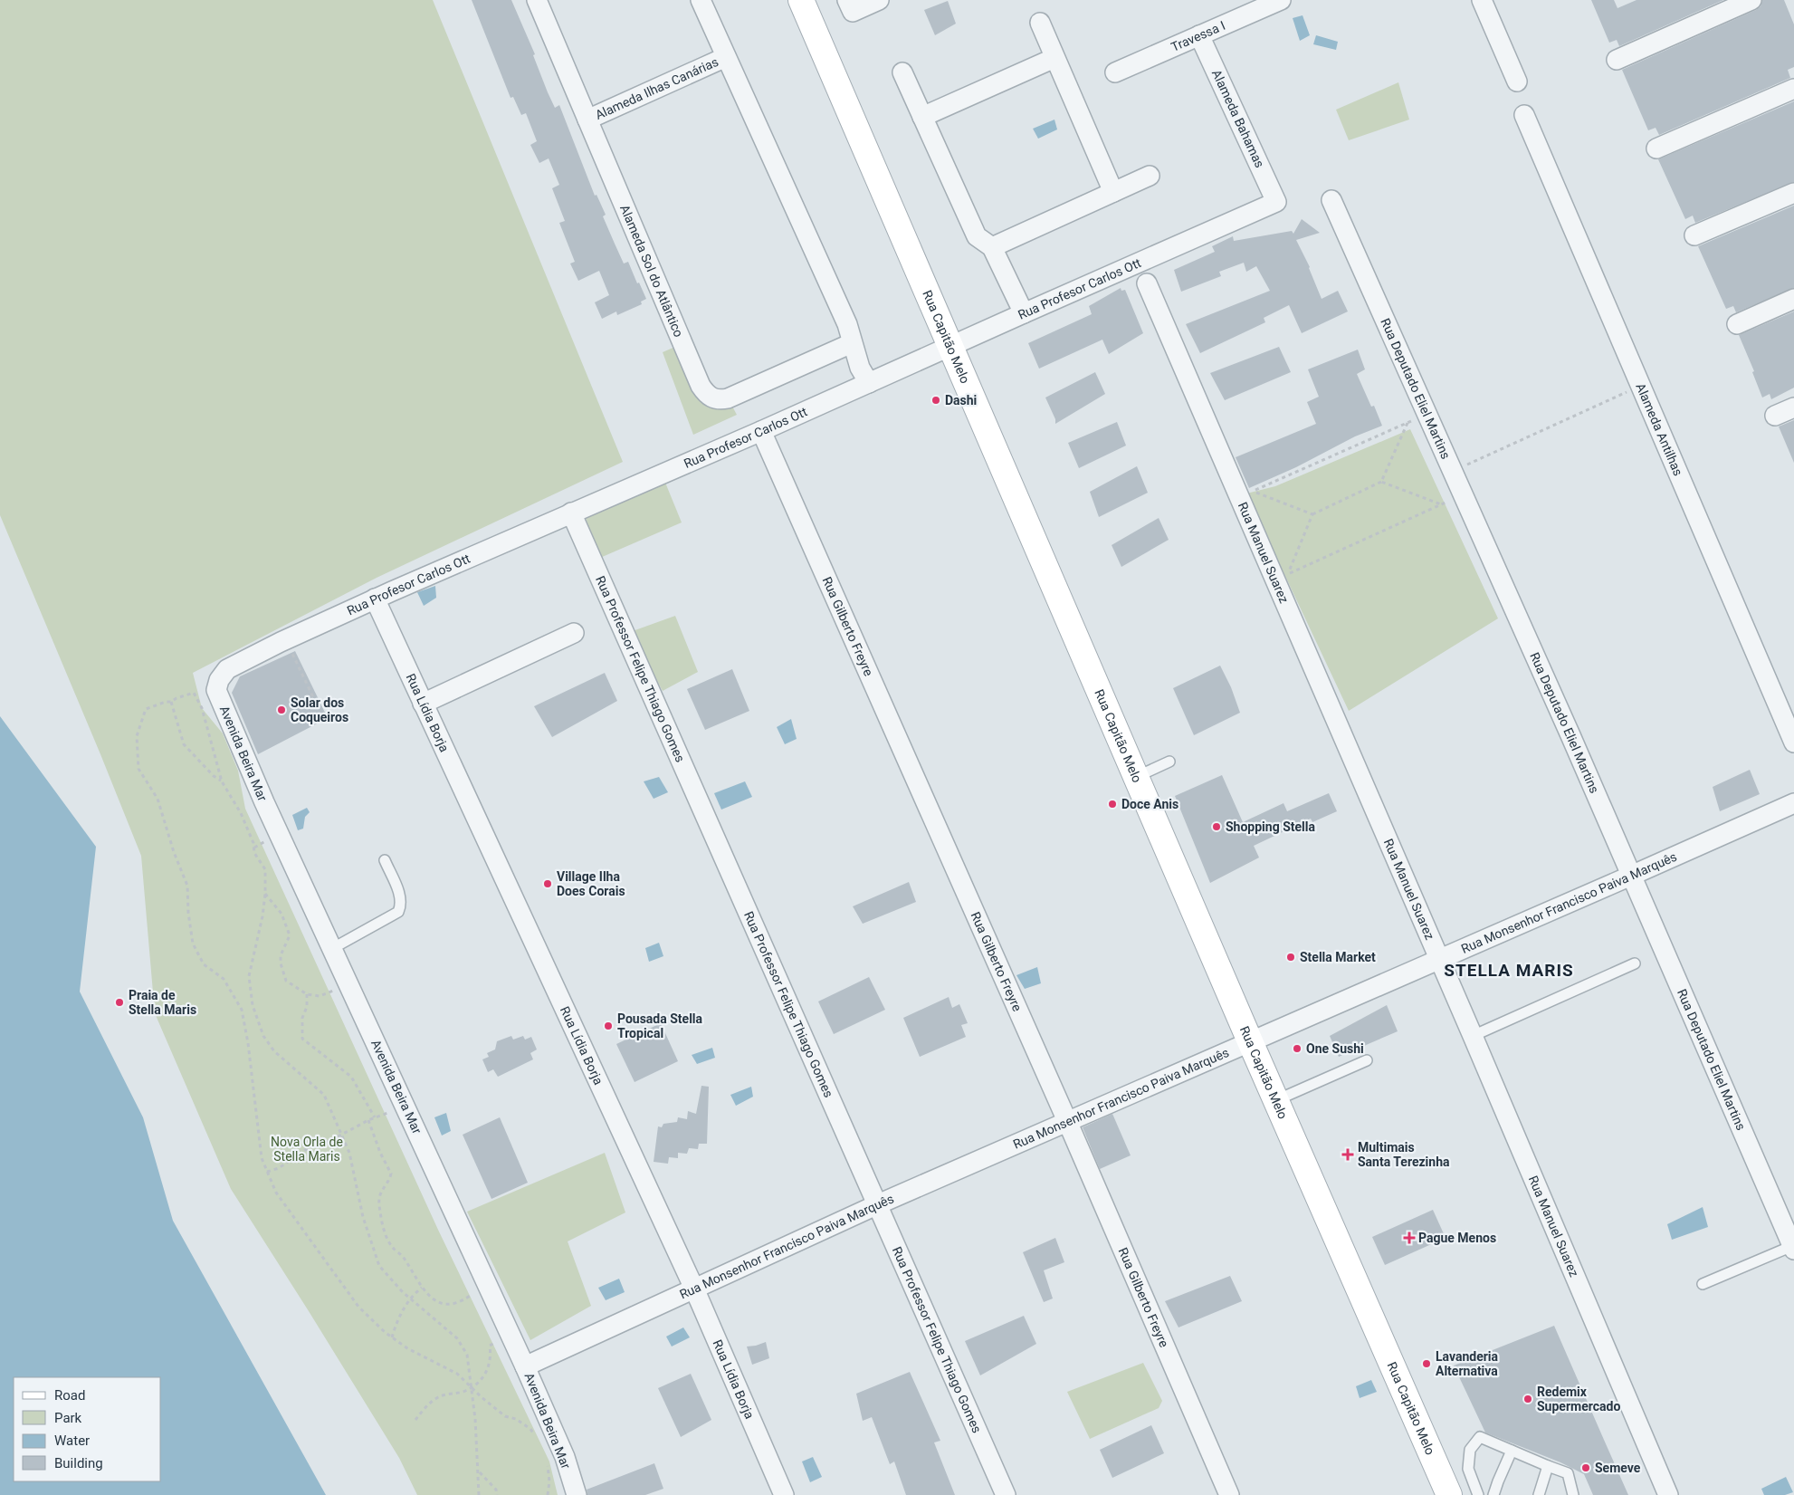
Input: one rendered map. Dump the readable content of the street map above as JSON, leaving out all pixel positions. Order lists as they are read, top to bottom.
{
  "streets": {
    "main road": ["Rua Capitão Melo"],
    "street": [
      "Travessa I",
      "Alameda Ilhas Canárias",
      "Alameda Bahamas",
      "Alameda Sol do Atlântico",
      "Rua Profesor Carlos Ott",
      "Rua Deputado Eliel Martins",
      "Alameda Antilhas",
      "Rua Manuel Suarez",
      "Rua Gilberto Freyre",
      "Rua Professor Felipe Thiago Gomes",
      "Rua Lídia Borja",
      "Avenida Beira Mar",
      "Rua Monsenhor Francisco Paiva Marquês"
    ]
  },
  "crossings": [
    ["Travessa I", "Alameda Bahamas"],
    ["Alameda Ilhas Canárias", "Alameda Sol do Atlântico"],
    ["Alameda Bahamas", "Rua Profesor Carlos Ott"],
    ["Rua Profesor Carlos Ott", "Rua Capitão Melo"],
    ["Rua Profesor Carlos Ott", "Rua Gilberto Freyre"],
    ["Rua Profesor Carlos Ott", "Rua Professor Felipe Thiago Gomes"],
    ["Rua Profesor Carlos Ott", "Rua Lídia Borja"],
    ["Rua Profesor Carlos Ott", "Avenida Beira Mar"],
    ["Rua Capitão Melo", "Rua Monsenhor Francisco Paiva Marquês"],
    ["Rua Deputado Eliel Martins", "Rua Monsenhor Francisco Paiva Marquês"],
    ["Rua Manuel Suarez", "Rua Monsenhor Francisco Paiva Marquês"],
    ["Rua Gilberto Freyre", "Rua Monsenhor Francisco Paiva Marquês"],
    ["Rua Professor Felipe Thiago Gomes", "Rua Monsenhor Francisco Paiva Marquês"],
    ["Rua Lídia Borja", "Rua Monsenhor Francisco Paiva Marquês"],
    ["Avenida Beira Mar", "Rua Monsenhor Francisco Paiva Marquês"]
  ],
  "districts": ["STELLA MARIS"],
  "parks": ["Nova Orla de Stella Maris"],
  "places": {
    "other": [
      "Dashi",
      "Solar dos Coqueiros",
      "Doce Anis",
      "Shopping Stella",
      "Village Ilha Does Corais",
      "Stella Market",
      "Praia de Stella Maris",
      "Pousada Stella Tropical",
      "One Sushi",
      "Lavanderia Alternativa",
      "Redemix Supermercado",
      "Semeve"
    ],
    "health": ["Multimais Santa Terezinha", "Pague Menos"]
  },
  "legend": [
    "Road",
    "Park",
    "Water",
    "Building"
  ]
}
